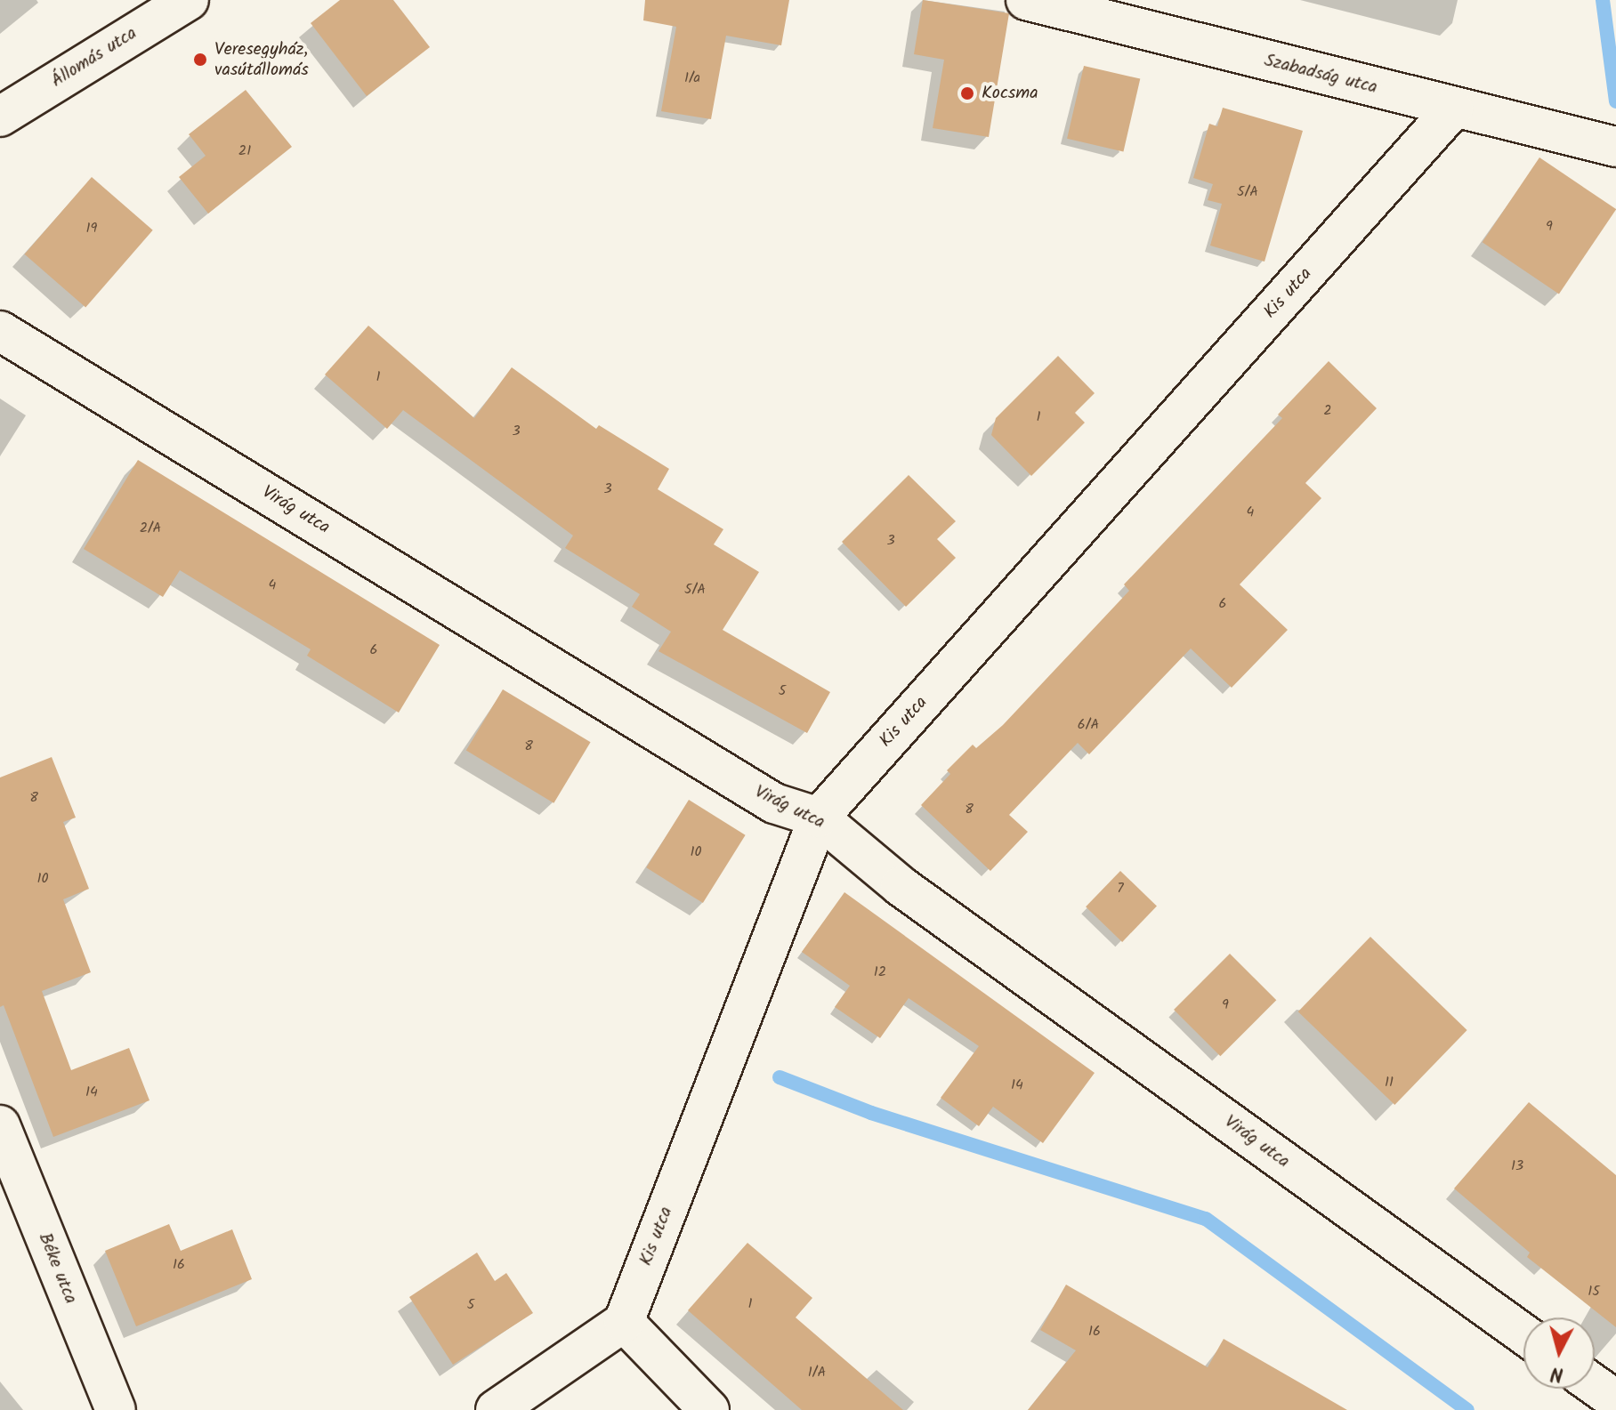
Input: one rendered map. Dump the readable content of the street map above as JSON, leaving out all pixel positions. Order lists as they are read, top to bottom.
{
  "streets": {
    "street": [
      "Állomás utca",
      "Szabadság utca",
      "Kis utca",
      "Virág utca",
      "Béke utca"
    ]
  },
  "crossings": [
    ["Szabadság utca", "Kis utca"],
    ["Kis utca", "Virág utca"]
  ],
  "places": ["Veresegyház, vasútállomás", "Kocsma"],
  "house_numbers": [
    "1/a",
    "21",
    "5/A",
    "9",
    "19",
    "1",
    "2",
    "1",
    "3",
    "3",
    "4",
    "2/A",
    "3",
    "4",
    "5/A",
    "6",
    "6",
    "5",
    "6/A",
    "8",
    "8",
    "8",
    "10",
    "10",
    "7",
    "12",
    "9",
    "11",
    "14",
    "14",
    "13",
    "16",
    "15",
    "1",
    "5",
    "16",
    "1/A"
  ],
  "north": "bottom"
}
